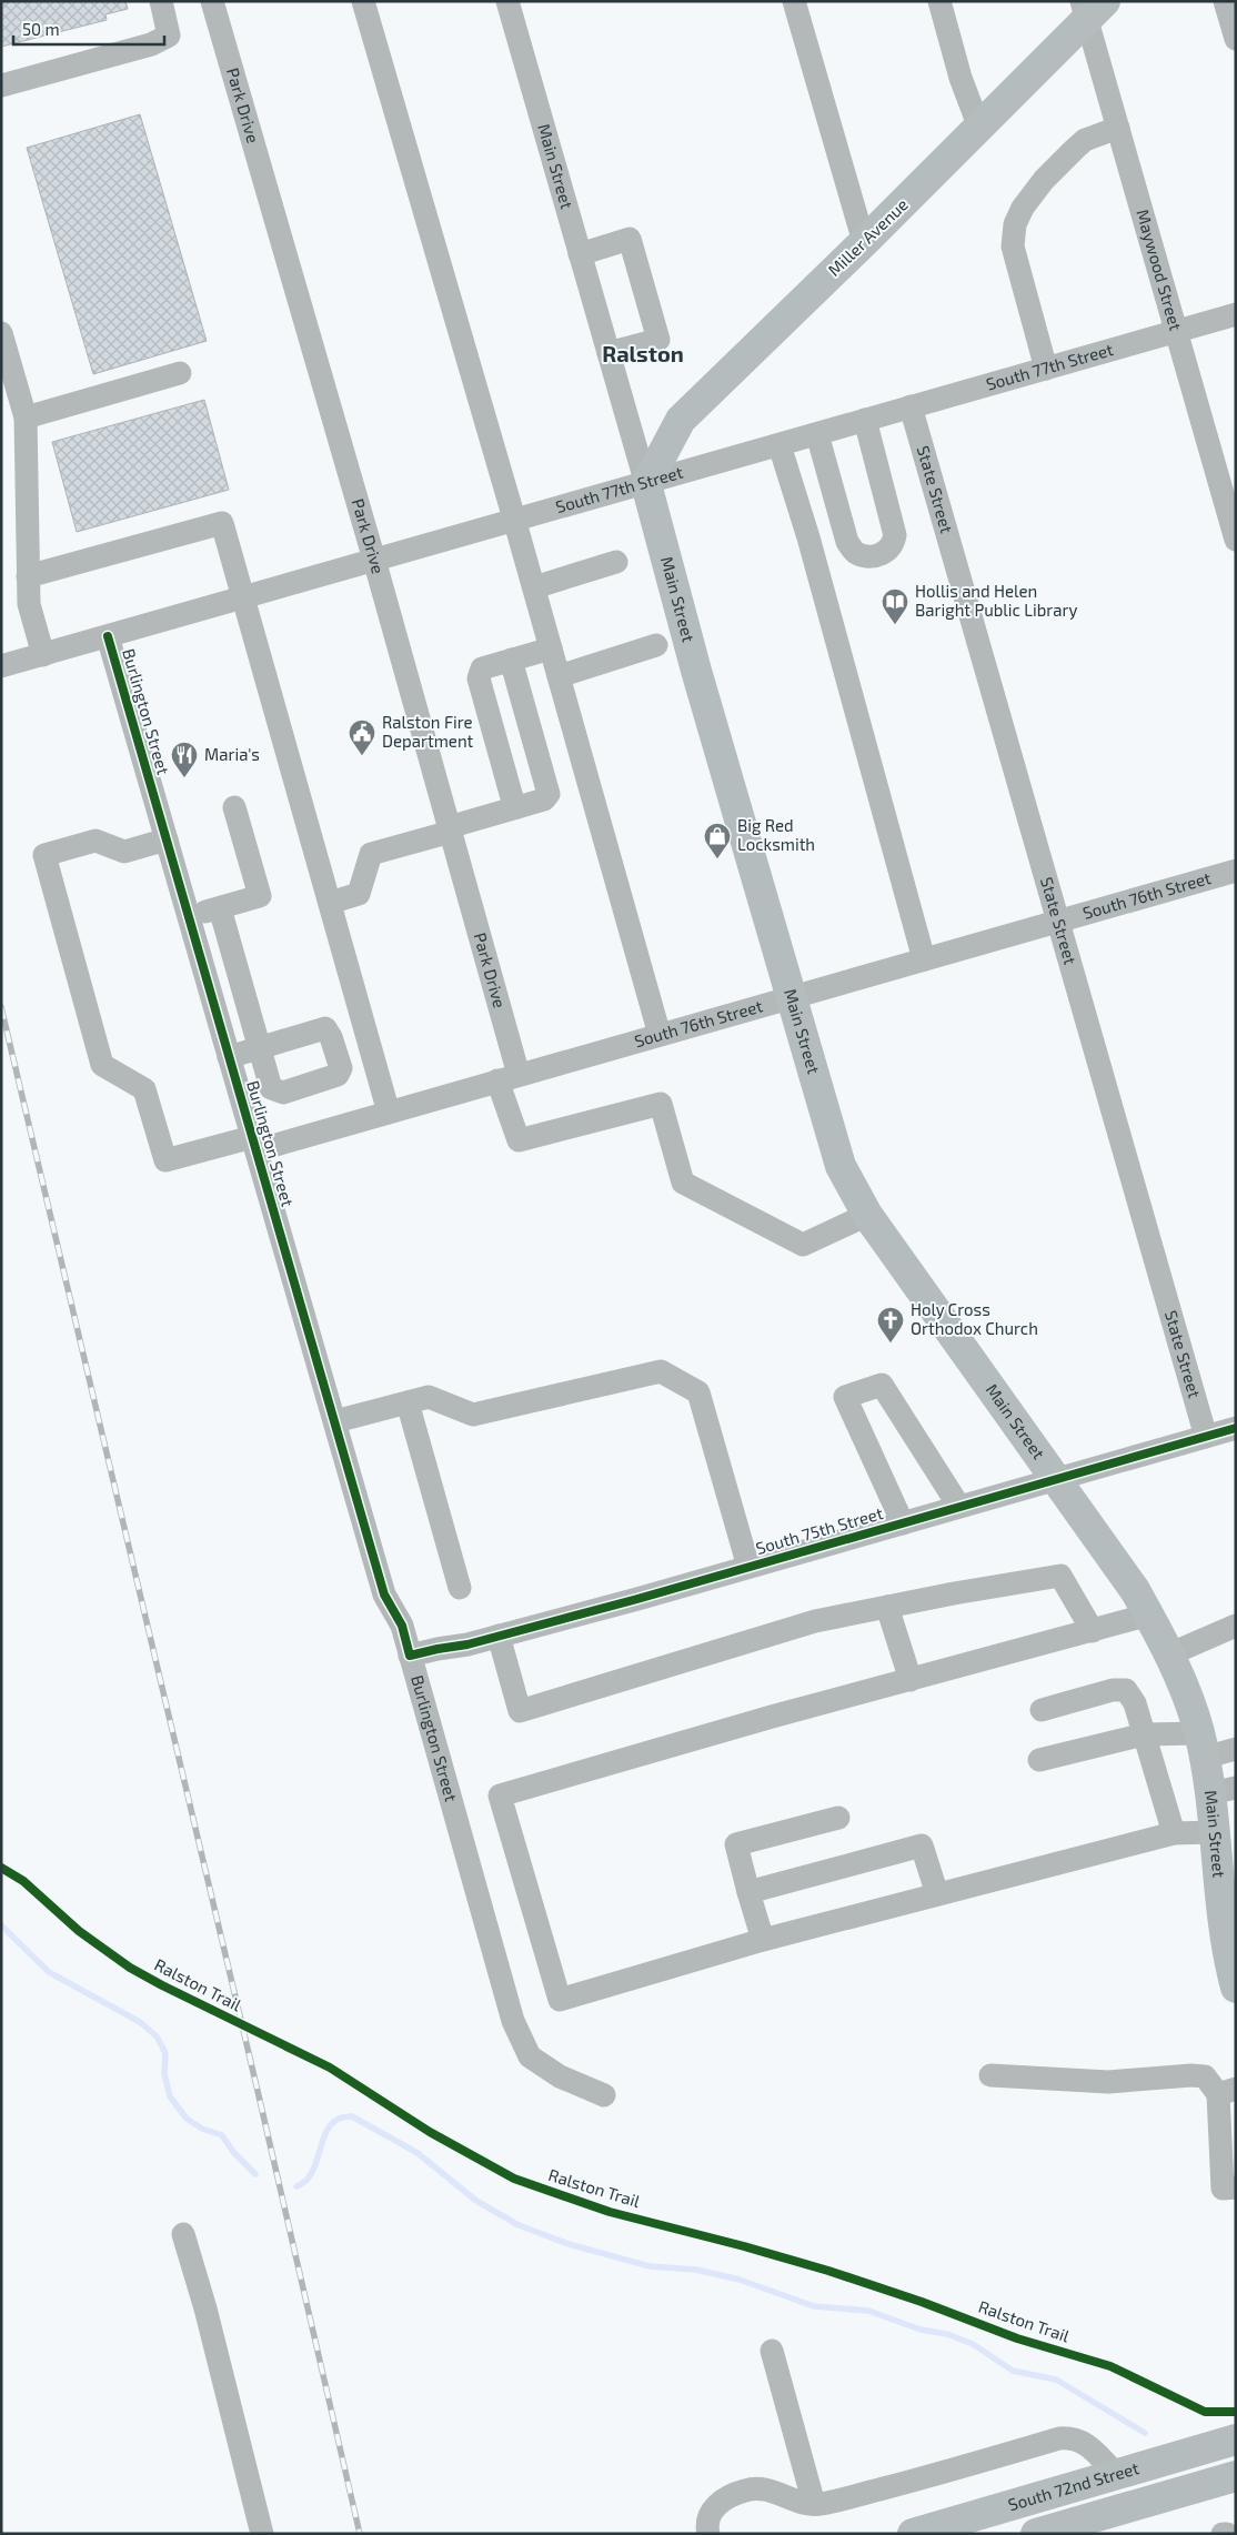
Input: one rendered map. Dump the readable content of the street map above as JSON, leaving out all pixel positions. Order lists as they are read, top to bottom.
{
  "streets": {
    "main road": ["Main Street", "Miller Avenue", "South 72nd Street"],
    "street": [
      "Park Drive",
      "Maywood Street",
      "South 77th Street",
      "State Street",
      "Burlington Street",
      "South 76th Street",
      "South 75th Street"
    ],
    "cycle path": ["Ralston Trail"]
  },
  "crossings": [
    ["Park Drive", "Main Street"],
    ["Park Drive", "South 77th Street"],
    ["Park Drive", "South 76th Street"],
    ["Main Street", "Miller Avenue"],
    ["Main Street", "South 77th Street"],
    ["Main Street", "South 76th Street"],
    ["Main Street", "South 75th Street"],
    ["Miller Avenue", "Maywood Street"],
    ["Miller Avenue", "South 77th Street"],
    ["Maywood Street", "South 77th Street"],
    ["South 77th Street", "State Street"],
    ["South 77th Street", "Burlington Street"],
    ["State Street", "South 76th Street"],
    ["State Street", "South 75th Street"],
    ["Burlington Street", "South 76th Street"],
    ["Burlington Street", "South 75th Street"]
  ],
  "districts": ["Ralston"],
  "places": {
    "library": ["Hollis and Helen Baright Public Library"],
    "public building": ["Ralston Fire Department"],
    "restaurant": ["Maria's"],
    "shop": ["Big Red Locksmith"],
    "church": ["Holy Cross Orthodox Church"]
  },
  "scale_bar": "50 m"
}
